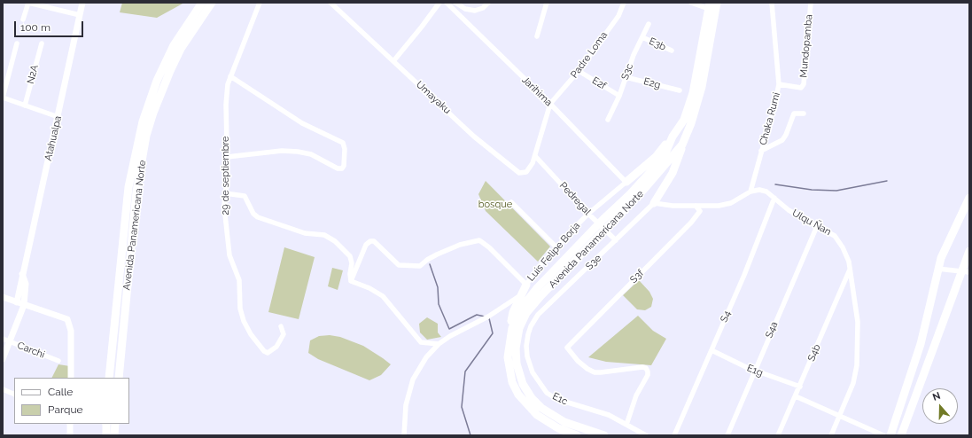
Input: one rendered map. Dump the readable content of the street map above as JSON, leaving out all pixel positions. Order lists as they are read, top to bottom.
{
  "streets": {
    "highway": ["Avenida Panamericana Norte"],
    "street": [
      "E3b",
      "Mundopamba",
      "Padre Loma",
      "S3c",
      "N2A",
      "E2f",
      "E2g",
      "Jarihima",
      "Umayaku",
      "Chaka Rumi",
      "Atahualpa",
      "29 de septiembre",
      "Pedregal",
      "Ulqu Ñan",
      "Luis Felipe Borja",
      "S3e",
      "S3f",
      "S4",
      "S4a",
      "Carchi",
      "S4b",
      "E1g",
      "E1c"
    ]
  },
  "crossings": [
    ["E3b", "S3c"],
    ["Mundopamba", "Chaka Rumi"],
    ["Padre Loma", "E2f"],
    ["Padre Loma", "Jarihima"],
    ["S3c", "E2f"],
    ["S3c", "E2g"],
    ["Jarihima", "Luis Felipe Borja"],
    ["Umayaku", "Pedregal"],
    ["Chaka Rumi", "Ulqu Ñan"],
    ["Atahualpa", "Carchi"],
    ["Pedregal", "Luis Felipe Borja"],
    ["Pedregal", "S3e"],
    ["Ulqu Ñan", "S4"],
    ["Ulqu Ñan", "S4a"],
    ["Ulqu Ñan", "S4b"],
    ["S3e", "E1c"],
    ["S3f", "E1c"],
    ["S4", "E1g"],
    ["S4a", "E1g"],
    ["S4b", "E1g"]
  ],
  "parks": ["bosque"],
  "legend": ["Calle", "Parque"],
  "scale_bar": "100 m",
  "north": "top"
}
